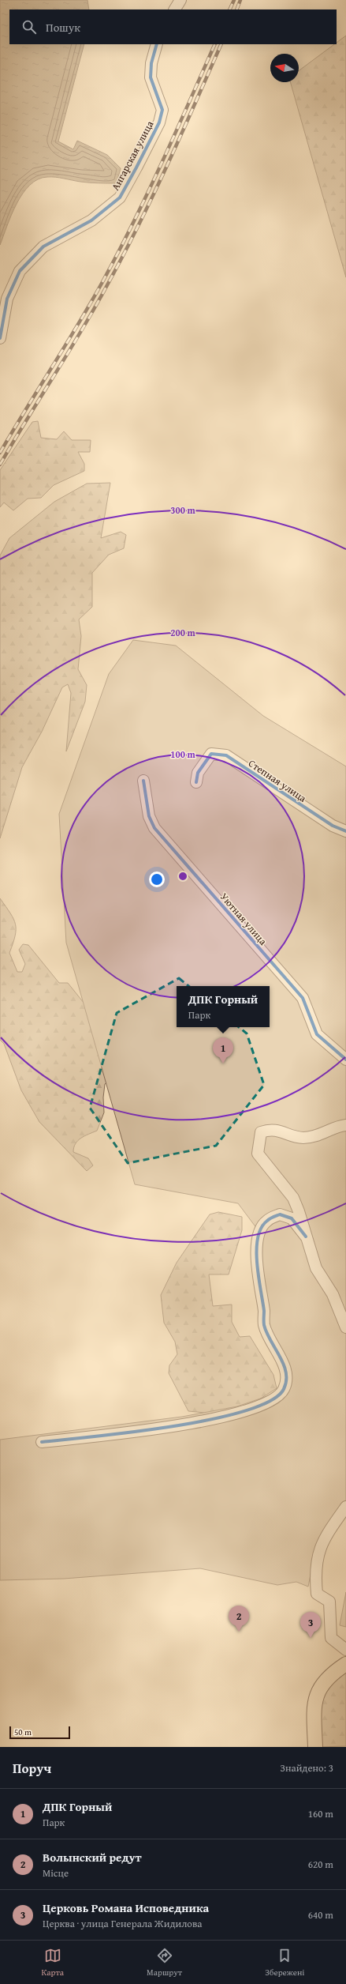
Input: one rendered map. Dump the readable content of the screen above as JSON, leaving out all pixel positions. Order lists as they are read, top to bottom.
{
  "streets": {
    "street": ["Ангарская улица", "Степная улица", "Уютная улица"]
  },
  "scale_bar": "50 m",
  "north": "left",
  "page": {
    "search": "Пошук",
    "popup": ["ДПК Горный", "Парк"],
    "pins": ["1", "2", "3"],
    "scale": "50 m",
    "heading": ["Поруч", "Знайдено: 3"],
    "list": [
      {
        "mark": "1",
        "name": "ДПК Горный",
        "note": "Парк",
        "value": "160 m"
      },
      {
        "mark": "2",
        "name": "Волынский редут",
        "note": "Місце",
        "value": "620 m"
      },
      {
        "mark": "3",
        "name": "Церковь Романа Исповедника",
        "note": "Церква · улица Генерала Жидилова",
        "value": "640 m"
      }
    ],
    "nav": ["Карта", "Маршрут", "Збережені"]
  },
  "rings": ["300 m", "200 m", "100 m"]
}
